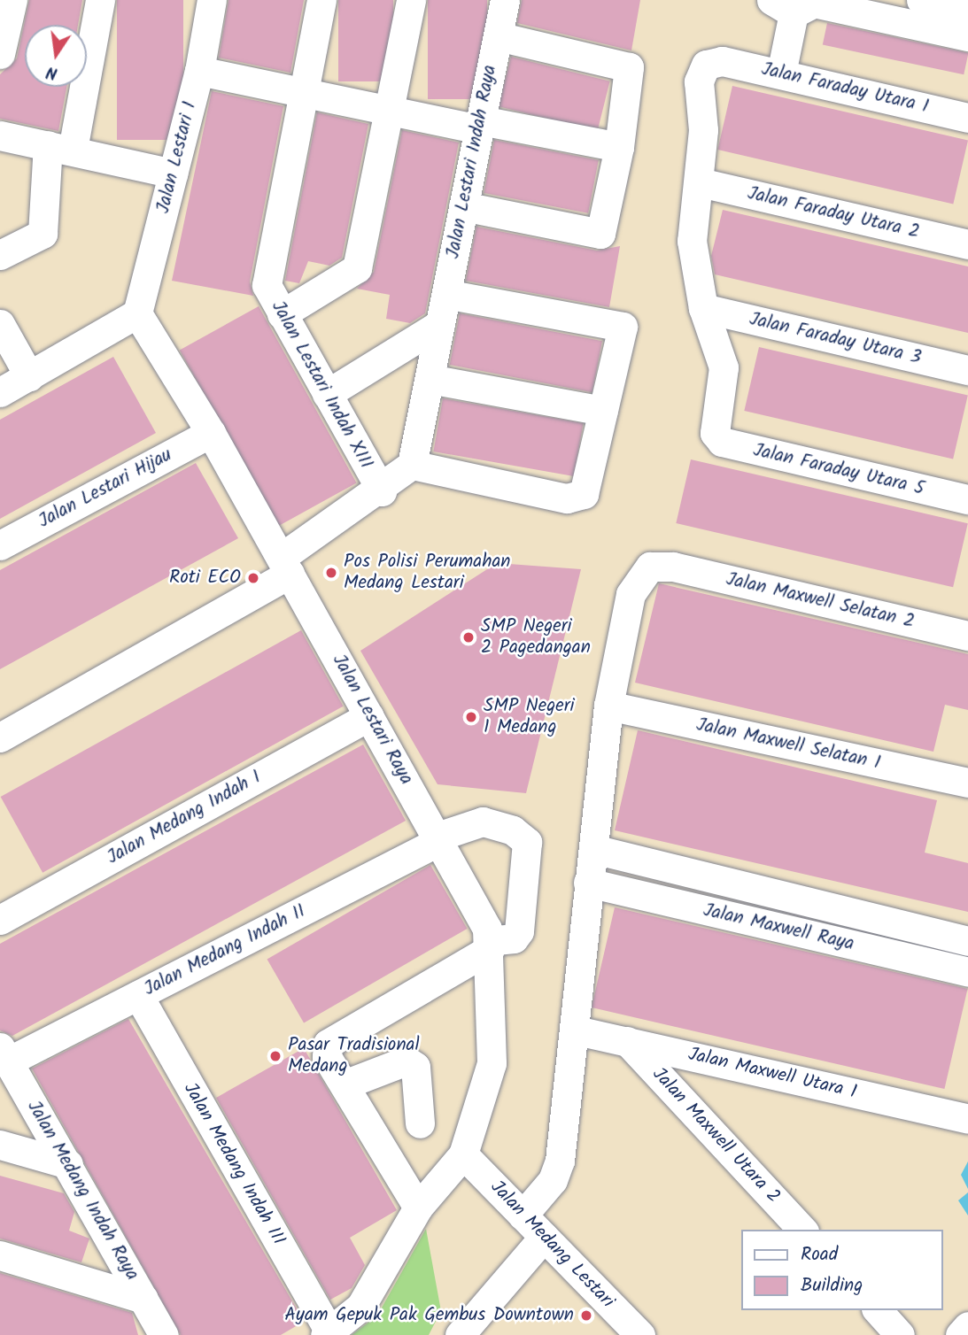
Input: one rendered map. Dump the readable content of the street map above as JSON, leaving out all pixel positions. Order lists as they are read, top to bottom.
{
  "streets": {
    "street": [
      "Jalan Faraday Utara 1",
      "Jalan Lestari 1",
      "Jalan Lestari Indah Raya",
      "Jalan Faraday Utara 2",
      "Jalan Faraday Utara 3",
      "Jalan Lestari Indah XIII",
      "Jalan Faraday Utara 5",
      "Jalan Lestari Hijau",
      "Jalan Maxwell Selatan 2",
      "Jalan Lestari Raya",
      "Jalan Maxwell Selatan 1",
      "Jalan Medang Indah I",
      "Jalan Maxwell Raya",
      "Jalan Medang Indah II",
      "Jalan Maxwell Utara 1",
      "Jalan Maxwell Utara 2",
      "Jalan Medang Indah III",
      "Jalan Medang Indah Raya",
      "Jalan Medang Lestari"
    ]
  },
  "crossings": [
    ["Jalan Faraday Utara 1", "Jalan Faraday Utara 2"],
    ["Jalan Lestari 1", "Jalan Lestari Raya"],
    ["Jalan Faraday Utara 3", "Jalan Faraday Utara 5"],
    ["Jalan Lestari Hijau", "Jalan Lestari Raya"],
    ["Jalan Maxwell Selatan 2", "Jalan Maxwell Selatan 1"],
    ["Jalan Lestari Raya", "Jalan Medang Indah I"],
    ["Jalan Lestari Raya", "Jalan Medang Indah II"],
    ["Jalan Lestari Raya", "Jalan Medang Lestari"],
    ["Jalan Medang Indah II", "Jalan Medang Indah III"],
    ["Jalan Medang Indah II", "Jalan Medang Indah Raya"],
    ["Jalan Maxwell Utara 1", "Jalan Maxwell Utara 2"]
  ],
  "places": [
    "Pos Polisi Perumahan Medang Lestari",
    "Roti ECO",
    "SMP Negeri 2 Pagedangan",
    "SMP Negeri 1 Medang",
    "Pasar Tradisional Medang",
    "Ayam Gepuk Pak Gembus Downtown"
  ],
  "legend": ["Road", "Building"],
  "north": "bottom"
}
